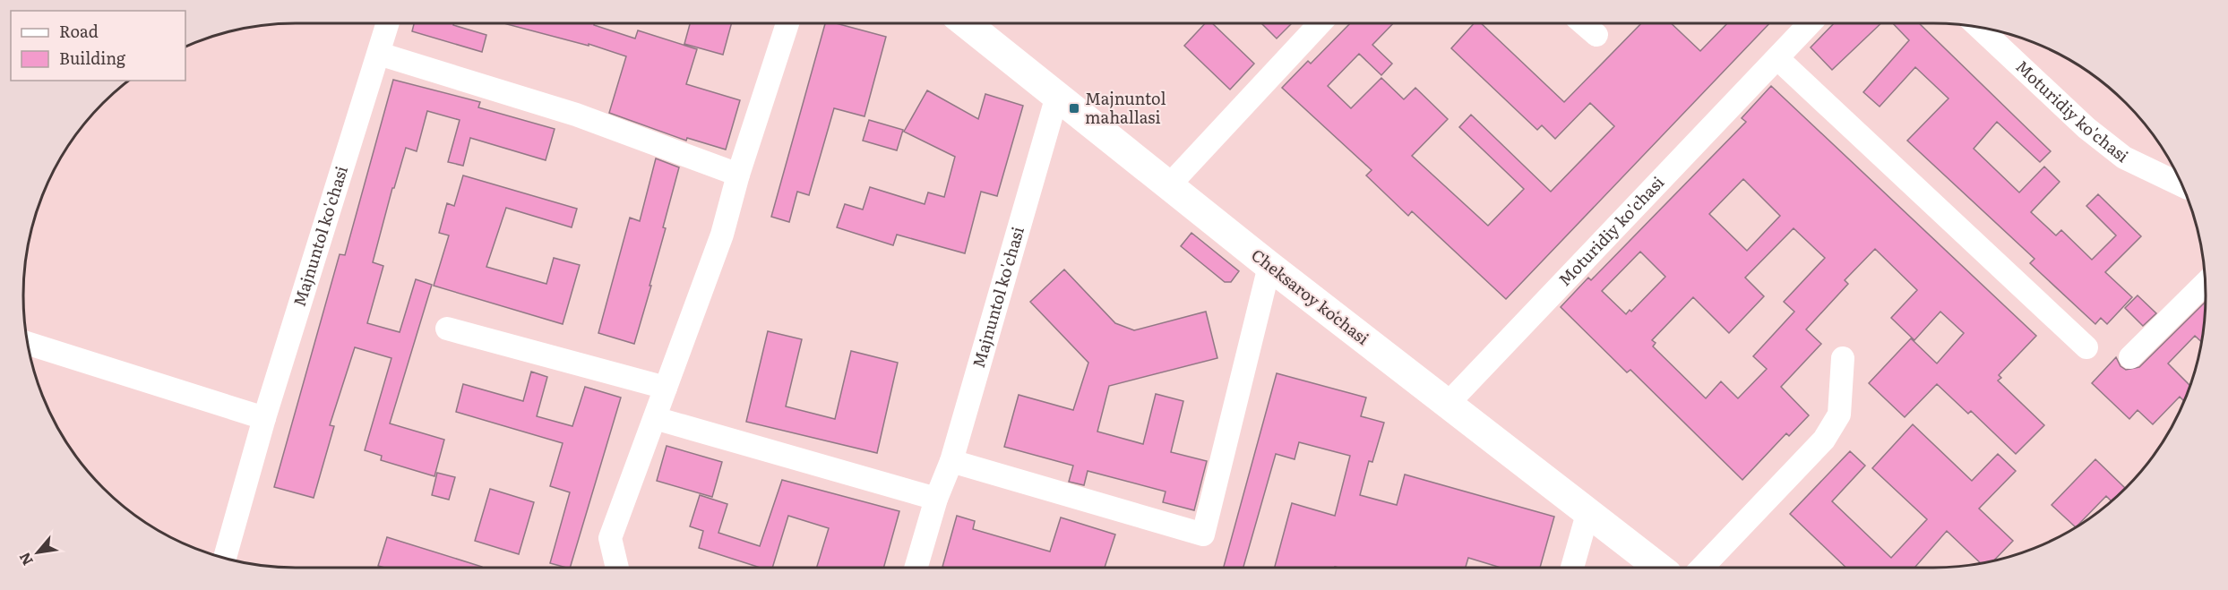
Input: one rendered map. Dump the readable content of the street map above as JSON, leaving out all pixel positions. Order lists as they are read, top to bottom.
{
  "streets": {
    "street": ["Moturidiy ko'chasi", "Majnuntol ko'chasi", "Cheksaroy koʻchasi"]
  },
  "crossings": [
    ["Moturidiy ko'chasi", "Cheksaroy koʻchasi"],
    ["Majnuntol ko'chasi", "Cheksaroy koʻchasi"]
  ],
  "places": {
    "transit": ["Majnuntol mahallasi"]
  },
  "legend": ["Road", "Building"],
  "north": "bottom left"
}
